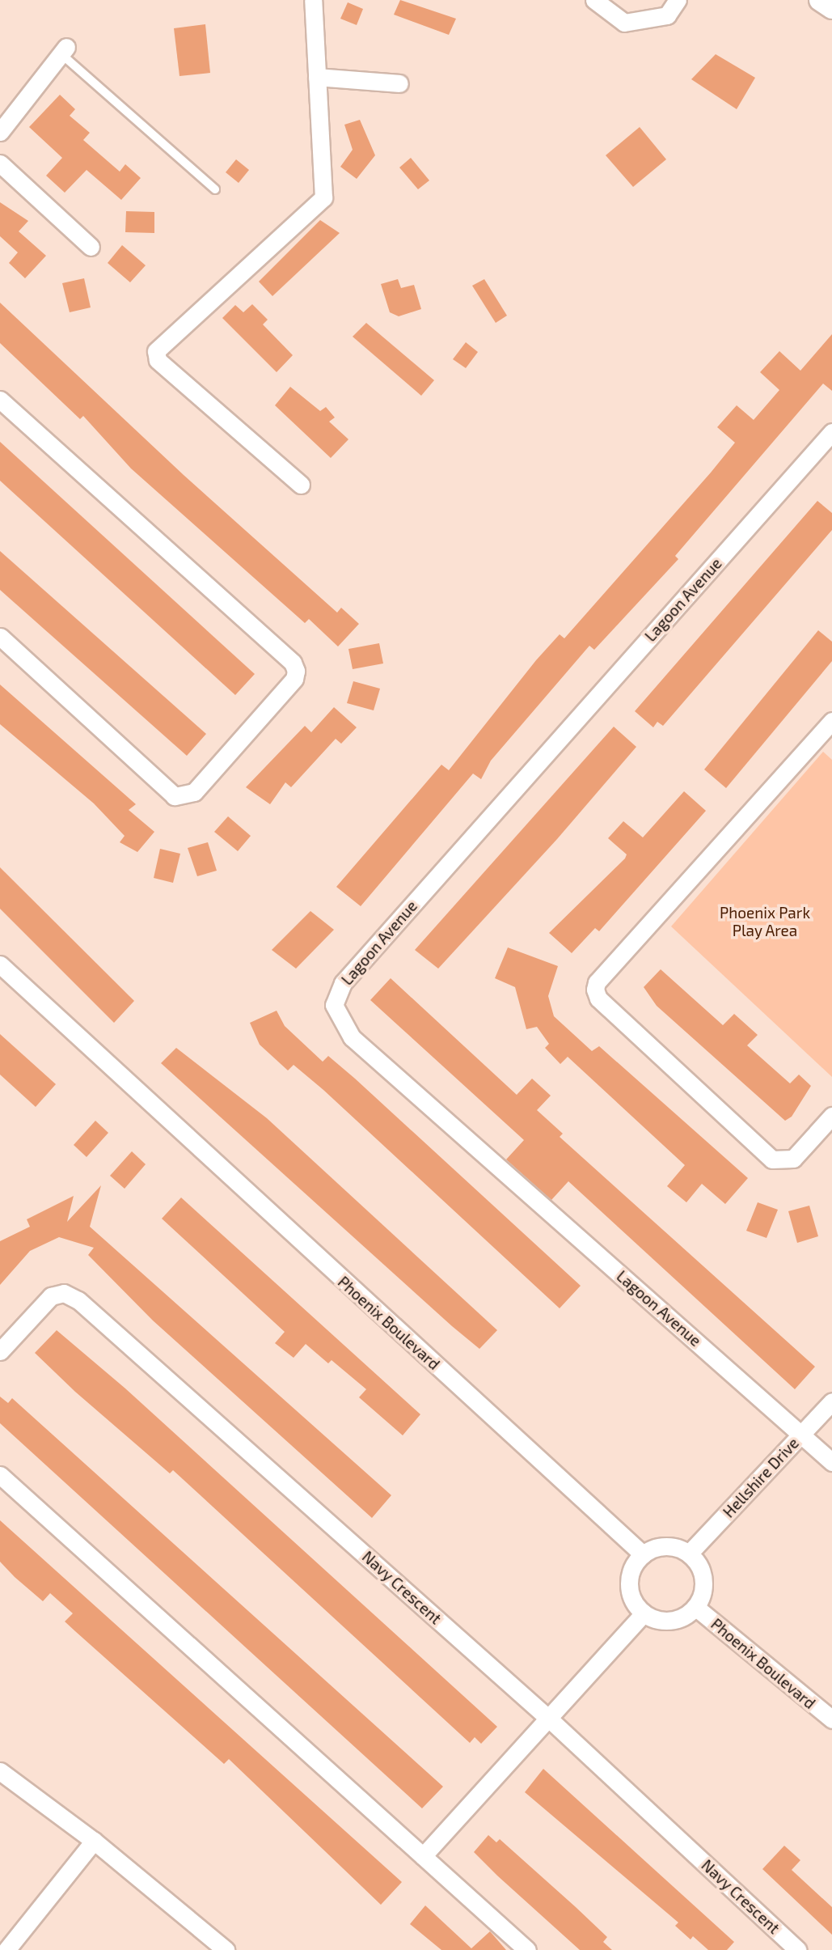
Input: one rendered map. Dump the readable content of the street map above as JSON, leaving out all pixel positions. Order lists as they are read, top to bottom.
{
  "streets": {
    "street": [
      "Lagoon Avenue",
      "Phoenix Boulevard",
      "Hellshire Drive",
      "Navy Crescent"
    ]
  },
  "crossings": [
    ["Lagoon Avenue", "Hellshire Drive"],
    ["Phoenix Boulevard", "Hellshire Drive"]
  ],
  "parks": ["Phoenix Park Play Area"]
}
